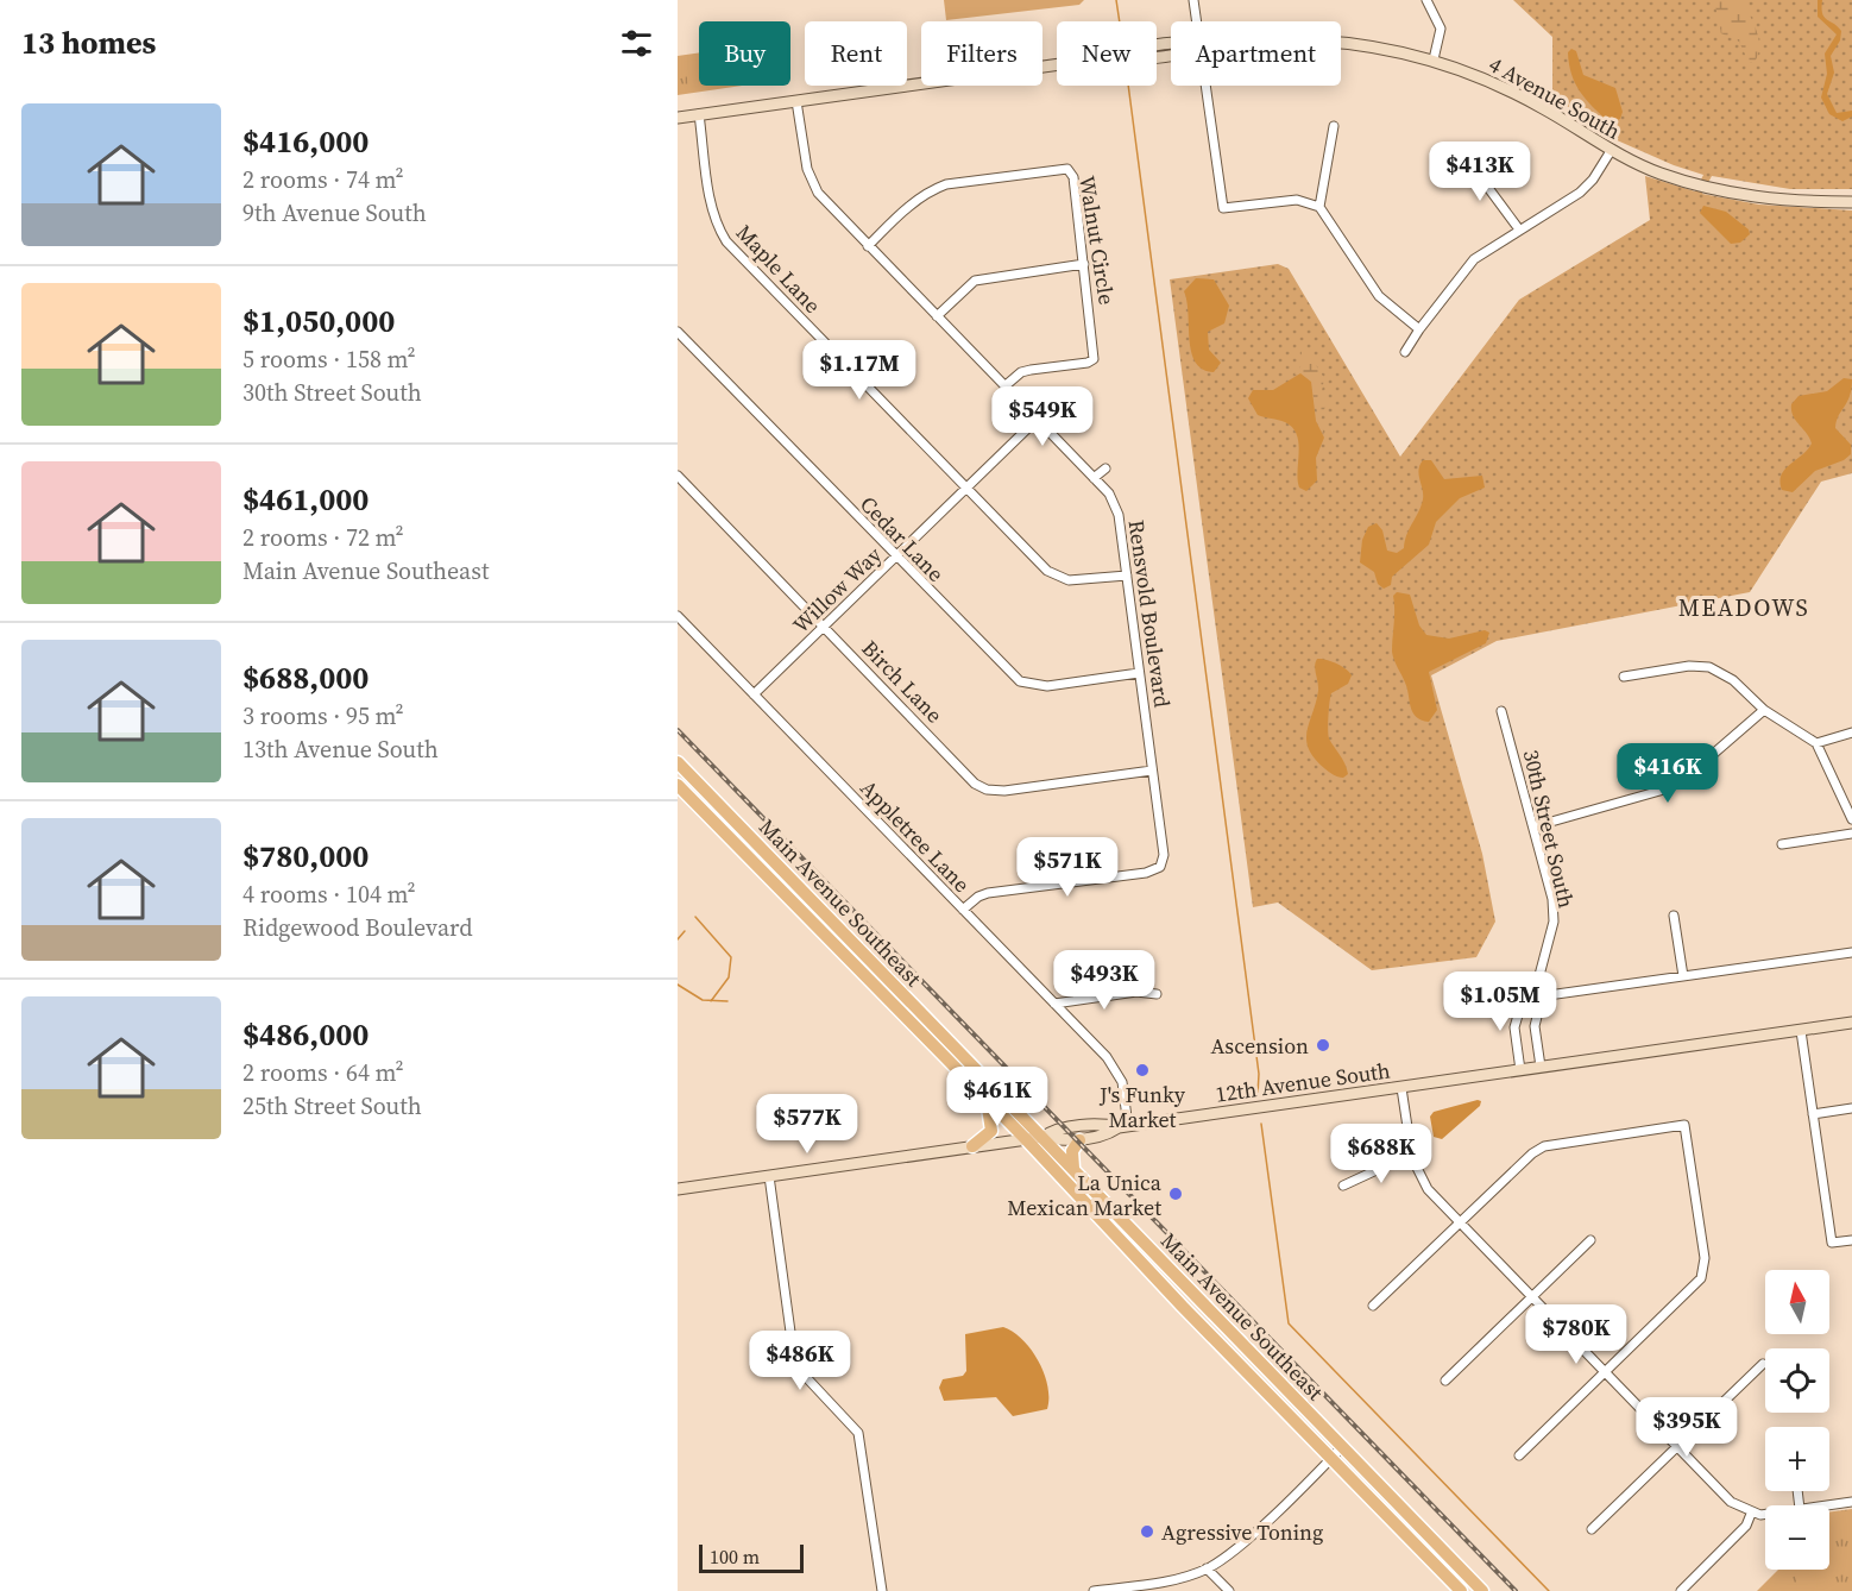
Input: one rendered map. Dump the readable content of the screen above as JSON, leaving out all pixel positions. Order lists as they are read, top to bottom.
{
  "streets": {
    "main road": ["Main Avenue Southeast"],
    "street": [
      "4 Avenue South",
      "Walnut Circle",
      "Maple Lane",
      "Cedar Lane",
      "Willow Way",
      "Rensvold Boulevard",
      "Birch Lane",
      "30th Street South",
      "Appletree Lane",
      "12th Avenue South"
    ]
  },
  "crossings": [
    ["4 Avenue South", "Maple Lane"],
    ["4 Avenue South", "Rensvold Boulevard"],
    ["Walnut Circle", "Rensvold Boulevard"],
    ["Maple Lane", "Willow Way"],
    ["Maple Lane", "Rensvold Boulevard"],
    ["Cedar Lane", "Willow Way"],
    ["Cedar Lane", "Rensvold Boulevard"],
    ["Willow Way", "Rensvold Boulevard"],
    ["Willow Way", "Birch Lane"],
    ["Willow Way", "Appletree Lane"],
    ["Rensvold Boulevard", "Birch Lane"],
    ["Rensvold Boulevard", "Appletree Lane"],
    ["30th Street South", "12th Avenue South"],
    ["Appletree Lane", "12th Avenue South"],
    ["Main Avenue Southeast", "12th Avenue South"]
  ],
  "districts": ["MEADOWS"],
  "places": [
    "Ascension",
    "J's Funky Market",
    "La Unica Mexican Market",
    "Agressive Toning"
  ],
  "scale_bar": "100 m",
  "north": "top",
  "page": {
    "heading": "13 homes",
    "chip": [
      "Buy",
      "Rent",
      "Filters",
      "New",
      "Apartment"
    ],
    "list": [
      {
        "name": "$416,000",
        "note": "2 rooms · 74 m² · 9th Avenue South"
      },
      {
        "name": "$1,050,000",
        "note": "5 rooms · 158 m² · 30th Street South"
      },
      {
        "name": "$461,000",
        "note": "2 rooms · 72 m² · Main Avenue Southeast"
      },
      {
        "name": "$688,000",
        "note": "3 rooms · 95 m² · 13th Avenue South"
      },
      {
        "name": "$780,000",
        "note": "4 rooms · 104 m² · Ridgewood Boulevard"
      },
      {
        "name": "$486,000",
        "note": "2 rooms · 64 m² · 25th Street South"
      }
    ],
    "price": [
      "$413K",
      "$1.17M",
      "$549K",
      "$416K",
      "$571K",
      "$493K",
      "$1.05M",
      "$461K",
      "$577K",
      "$688K",
      "$780K",
      "$486K",
      "$395K"
    ],
    "map_buttons": ["+", "−"],
    "scale": "100 m"
  }
}
